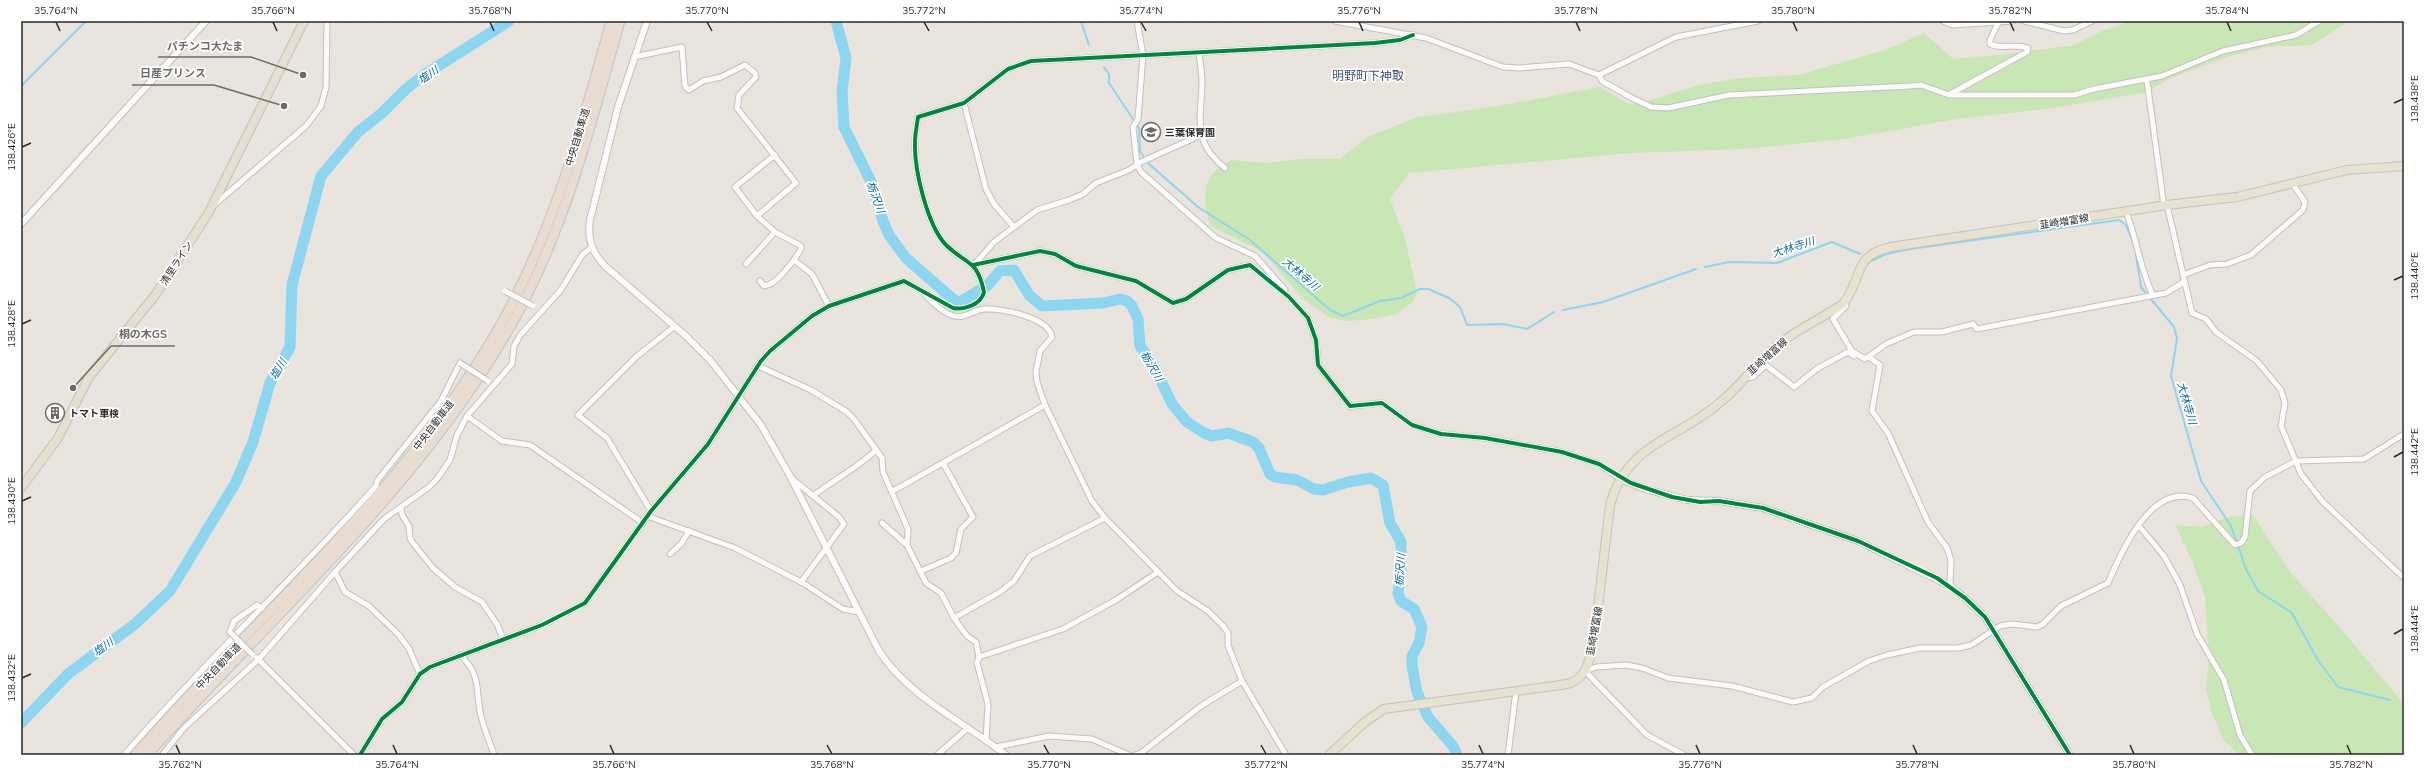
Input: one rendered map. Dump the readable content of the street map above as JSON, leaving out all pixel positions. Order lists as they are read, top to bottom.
{
  "streets": {
    "highway": ["中央自動車道", "清里ライン"],
    "main road": ["韮崎増富線"]
  },
  "districts": ["明野町下神取"],
  "water": ["塩川", "栃沢川", "大林寺川"],
  "places": {
    "other": ["パチンコ大たま", "日産プリンス", "桐の木GS"],
    "school or university": ["三葉保育園"],
    "building": ["トマト車検"]
  },
  "coordinates": [
    "35.764°N",
    "35.766°N",
    "35.768°N",
    "35.770°N",
    "35.772°N",
    "35.774°N",
    "35.776°N",
    "35.778°N",
    "35.780°N",
    "35.782°N",
    "35.784°N",
    "138.438°E",
    "138.426°E",
    "138.440°E",
    "138.428°E",
    "138.442°E",
    "138.430°E",
    "138.444°E",
    "138.432°E",
    "35.762°N"
  ]
}
